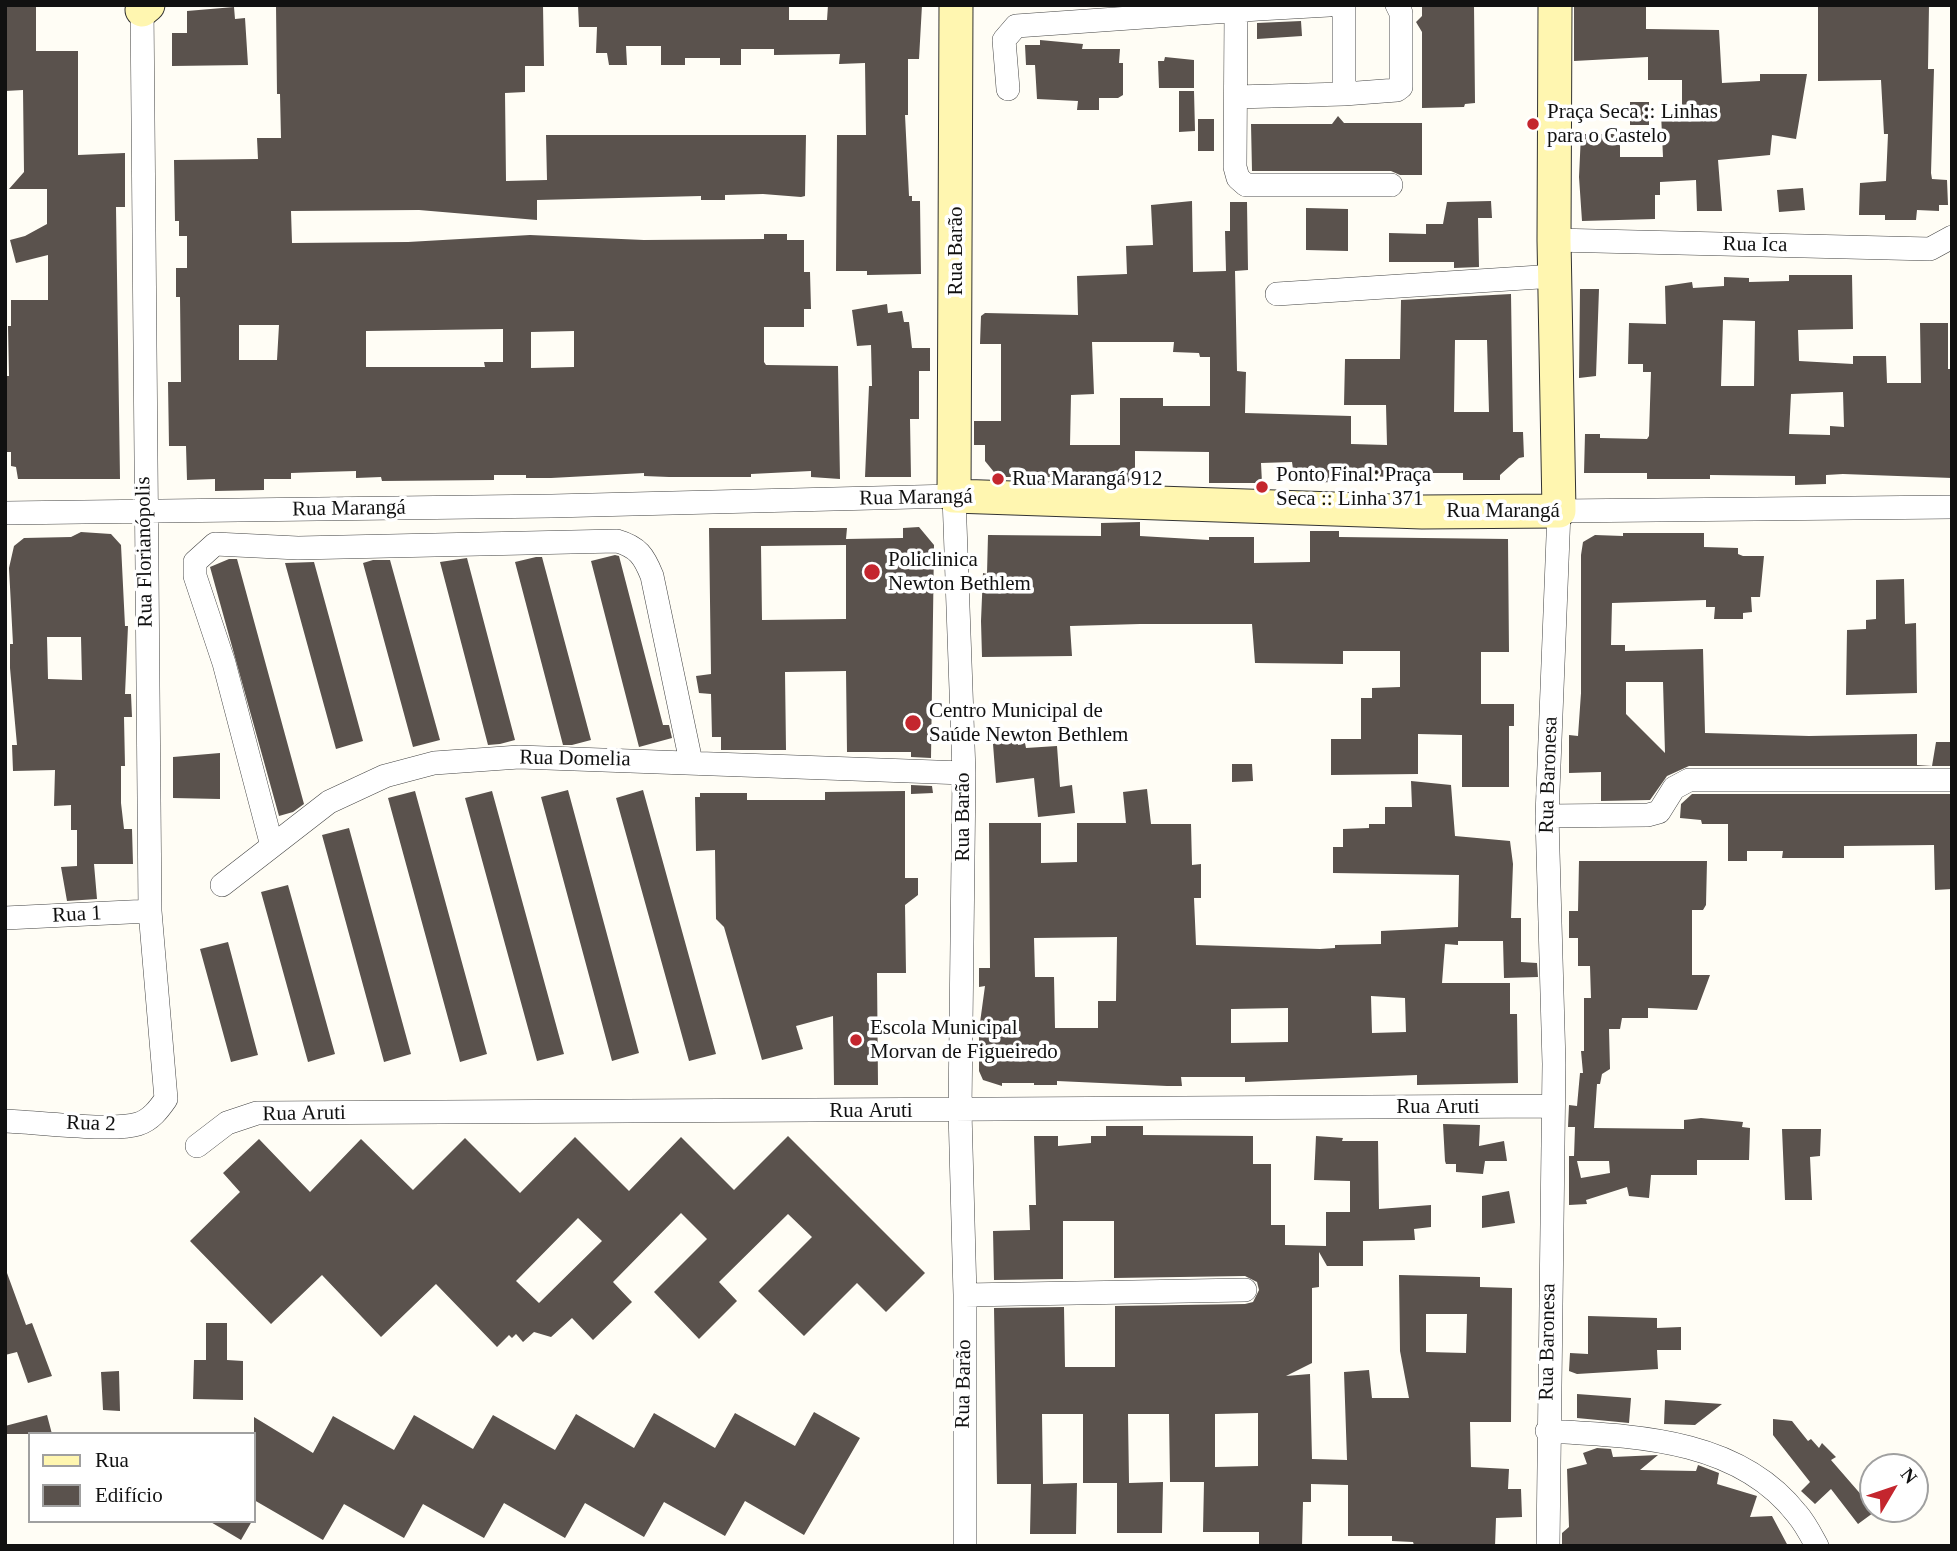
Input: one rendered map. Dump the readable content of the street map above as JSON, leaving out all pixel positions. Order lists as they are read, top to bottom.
{
  "streets": {
    "street": [
      "Rua Ica",
      "Rua Barão",
      "Rua Marangá",
      "Rua Florianópolis",
      "Rua Domelia",
      "Rua Baronesa",
      "Rua 1",
      "Rua Aruti",
      "Rua 2"
    ]
  },
  "crossings": [
    ["Rua Ica", "Rua Baronesa"],
    ["Rua Barão", "Rua Marangá"],
    ["Rua Barão", "Rua Domelia"],
    ["Rua Barão", "Rua Aruti"],
    ["Rua Marangá", "Rua Florianópolis"],
    ["Rua Marangá", "Rua Baronesa"],
    ["Rua Florianópolis", "Rua 1"],
    ["Rua Florianópolis", "Rua 2"],
    ["Rua Baronesa", "Rua Aruti"]
  ],
  "places": [
    "Praça Seca :: Linhas para o Castelo",
    "Rua Marangá 912",
    "Ponto Final: Praça Seca :: Linha 371",
    "Policlinica Newton Bethlem",
    "Centro Municipal de Saúde Newton Bethlem",
    "Escola Municipal Morvan de Figueiredo"
  ],
  "legend": ["Rua", "Edifício"],
  "north": "top right"
}
